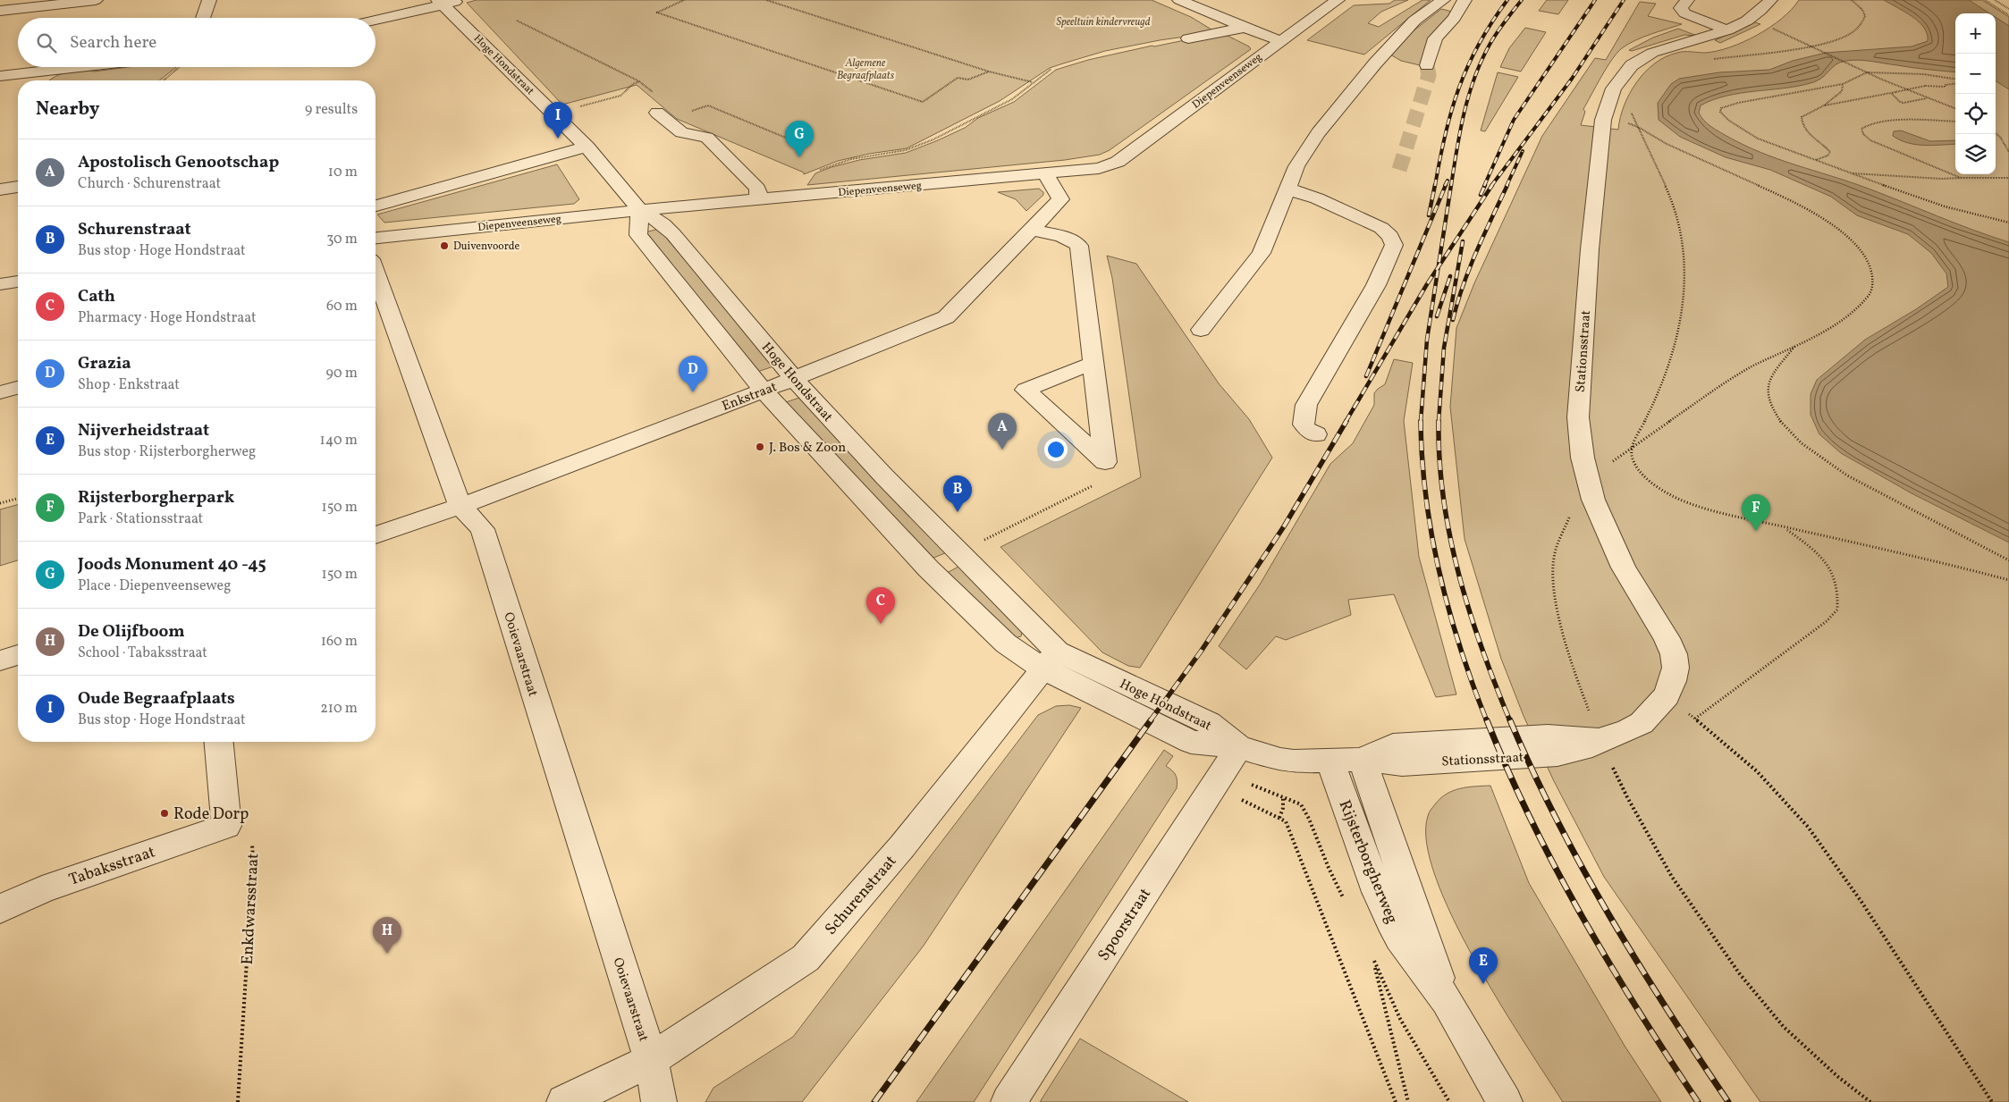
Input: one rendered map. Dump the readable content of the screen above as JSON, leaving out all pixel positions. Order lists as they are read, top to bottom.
{
  "streets": {
    "street": [
      "Hoge Hondstraat",
      "Diepenveenseweg",
      "Stationsstraat",
      "Enkstraat",
      "Ooievaarstraat",
      "Rijsterborgherweg",
      "Tabaksstraat",
      "Schurenstraat",
      "Spoorstraat"
    ],
    "path": ["Enkdwarsstraat"]
  },
  "crossings": [
    ["Hoge Hondstraat", "Diepenveenseweg"],
    ["Hoge Hondstraat", "Stationsstraat"],
    ["Hoge Hondstraat", "Enkstraat"],
    ["Hoge Hondstraat", "Schurenstraat"],
    ["Hoge Hondstraat", "Spoorstraat"],
    ["Diepenveenseweg", "Enkstraat"],
    ["Stationsstraat", "Rijsterborgherweg"],
    ["Stationsstraat", "Spoorstraat"],
    ["Enkstraat", "Ooievaarstraat"],
    ["Ooievaarstraat", "Schurenstraat"],
    ["Tabaksstraat", "Enkdwarsstraat"]
  ],
  "parks": ["Speeltuin kindervreugd", "Algemene Begraafplaats"],
  "places": ["Duivenvoorde", "J. Bos & Zoon", "Rode Dorp"],
  "page": {
    "map_buttons": ["+", "−"],
    "search": "Search here",
    "heading": ["Nearby", "9 results"],
    "pins": [
      "I",
      "G",
      "D",
      "A",
      "B",
      "F",
      "C",
      "H",
      "E"
    ],
    "list": [
      {
        "mark": "A",
        "name": "Apostolisch Genootschap",
        "note": "Church · Schurenstraat",
        "value": "10 m"
      },
      {
        "mark": "B",
        "name": "Schurenstraat",
        "note": "Bus stop · Hoge Hondstraat",
        "value": "30 m"
      },
      {
        "mark": "C",
        "name": "Cath",
        "note": "Pharmacy · Hoge Hondstraat",
        "value": "60 m"
      },
      {
        "mark": "D",
        "name": "Grazia",
        "note": "Shop · Enkstraat",
        "value": "90 m"
      },
      {
        "mark": "E",
        "name": "Nijverheidstraat",
        "note": "Bus stop · Rijsterborgherweg",
        "value": "140 m"
      },
      {
        "mark": "F",
        "name": "Rijsterborgherpark",
        "note": "Park · Stationsstraat",
        "value": "150 m"
      },
      {
        "mark": "G",
        "name": "Joods Monument 40 -45",
        "note": "Place · Diepenveenseweg",
        "value": "150 m"
      },
      {
        "mark": "H",
        "name": "De Olijfboom",
        "note": "School · Tabaksstraat",
        "value": "160 m"
      },
      {
        "mark": "I",
        "name": "Oude Begraafplaats",
        "note": "Bus stop · Hoge Hondstraat",
        "value": "210 m"
      }
    ]
  }
}
